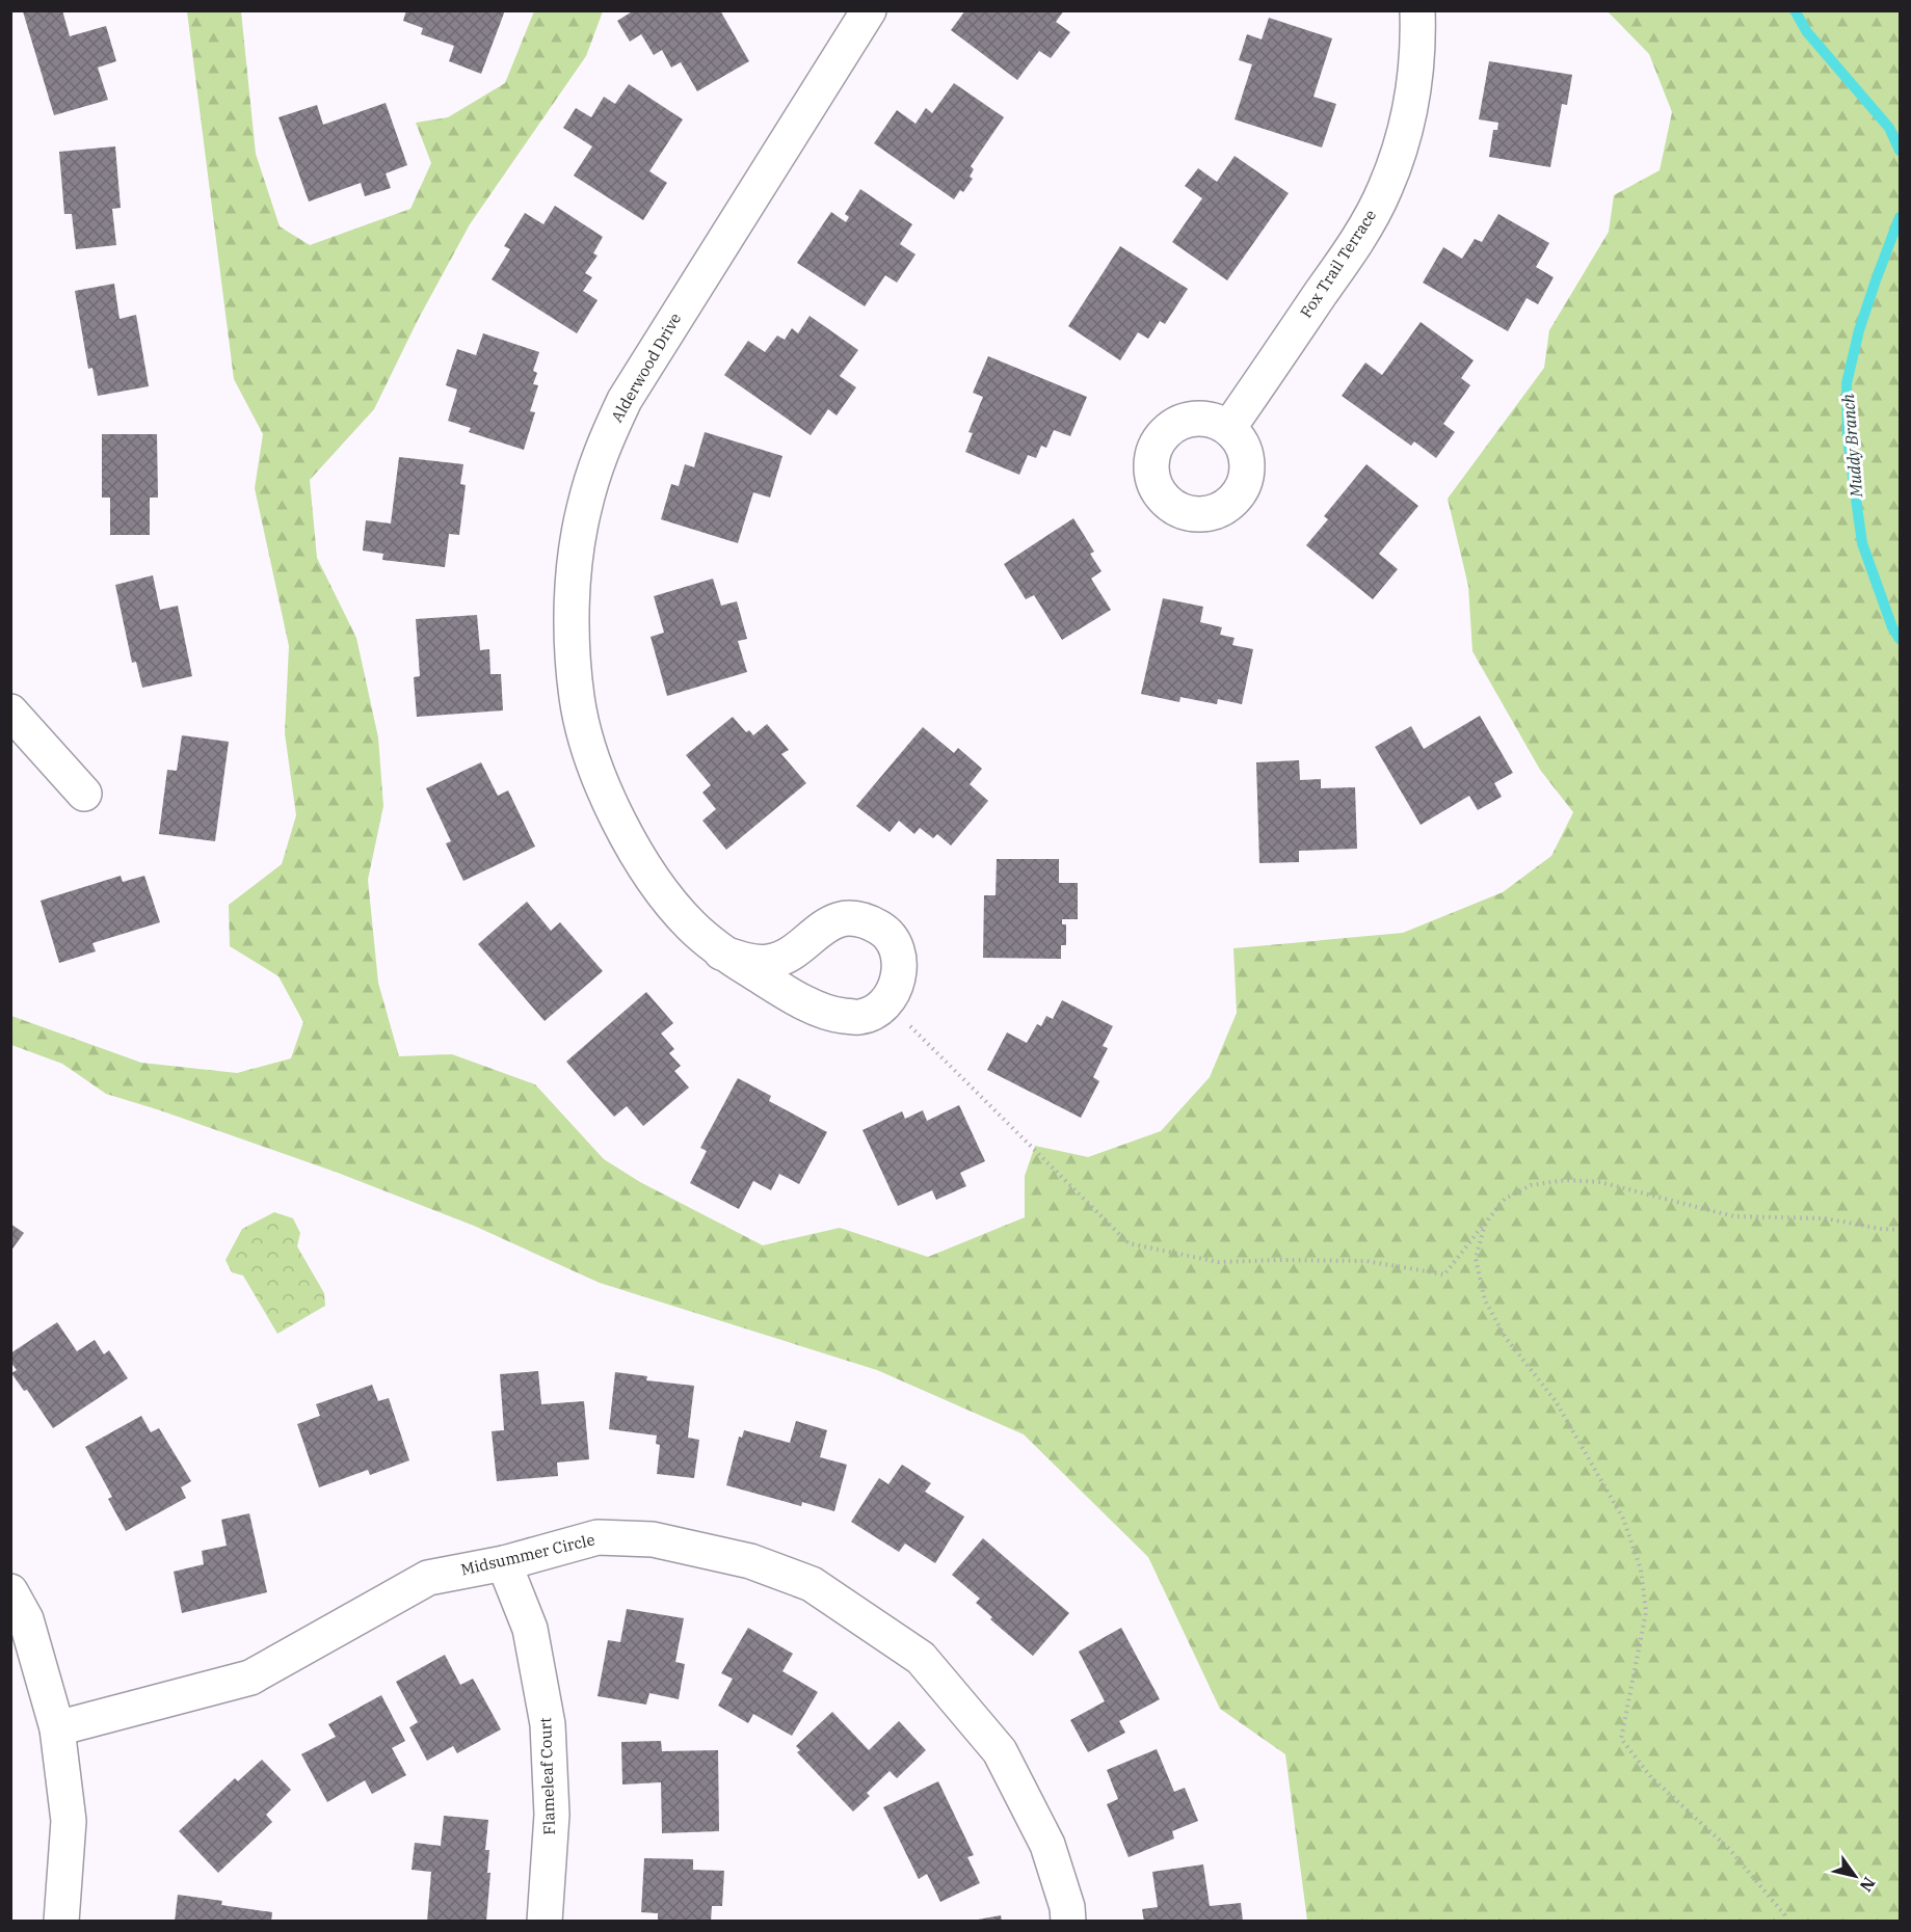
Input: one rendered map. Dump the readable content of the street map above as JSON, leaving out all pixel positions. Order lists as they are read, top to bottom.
{
  "streets": {
    "street": [
      "Fox Trail Terrace",
      "Alderwood Drive",
      "Midsummer Circle",
      "Flameleaf Court"
    ]
  },
  "crossings": [
    ["Midsummer Circle", "Flameleaf Court"]
  ],
  "water": ["Muddy Branch"],
  "north": "bottom right"
}
